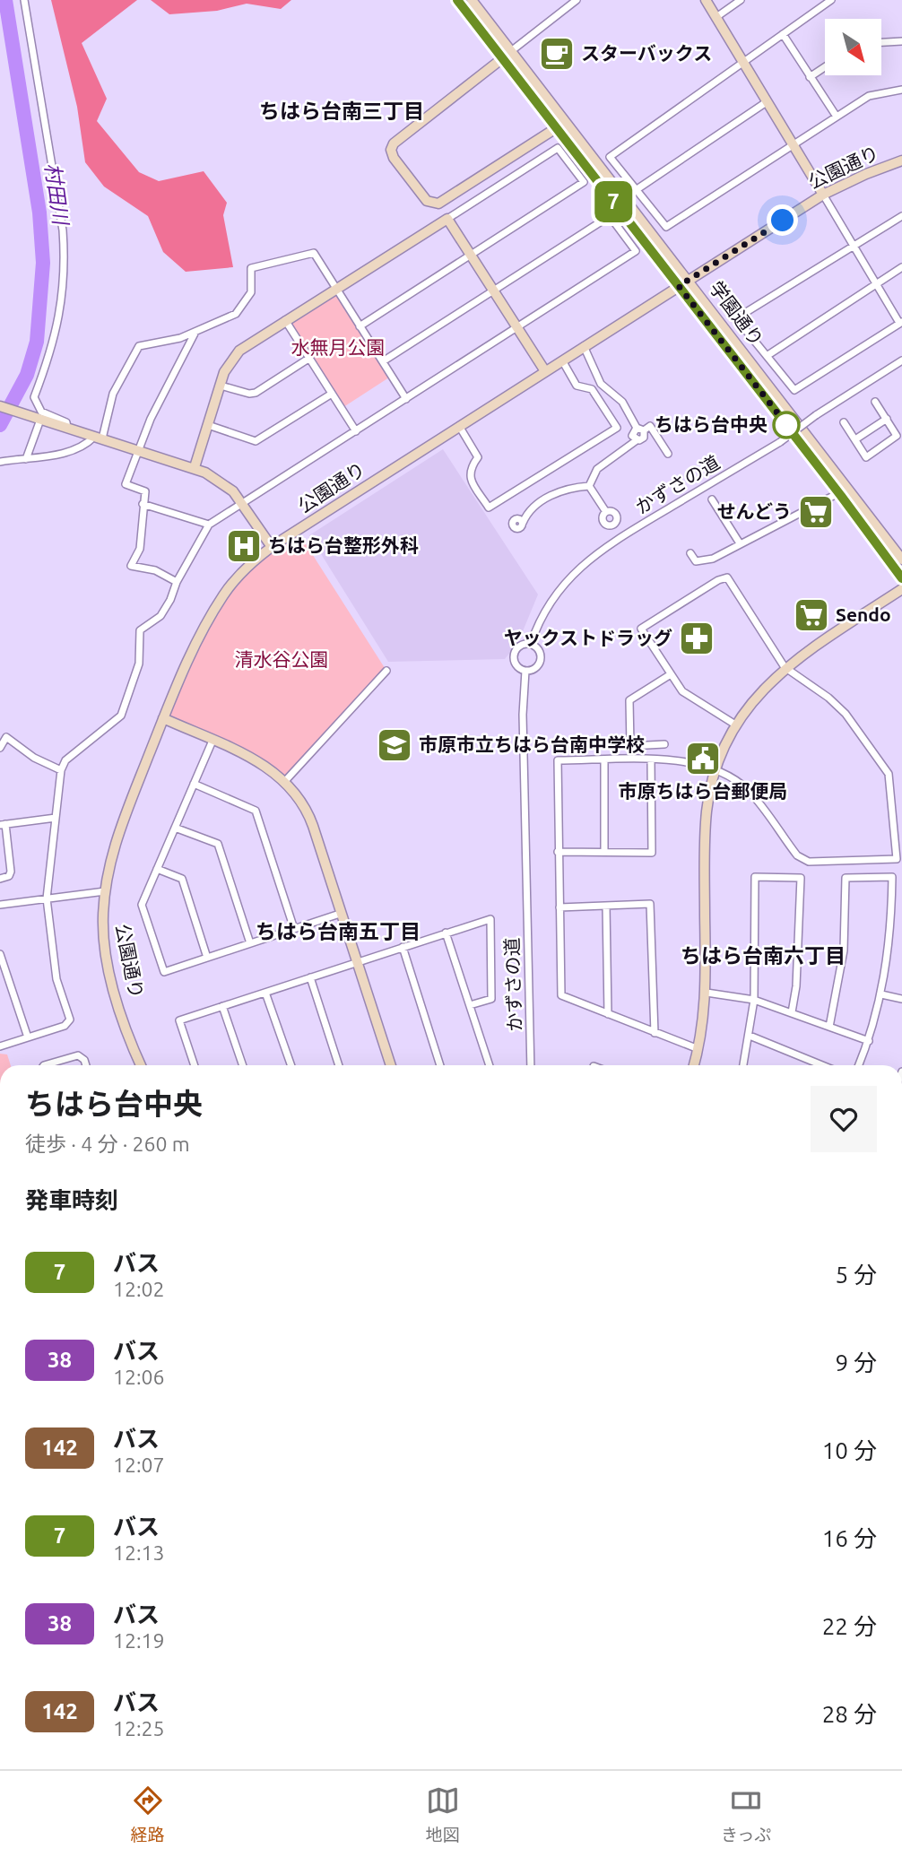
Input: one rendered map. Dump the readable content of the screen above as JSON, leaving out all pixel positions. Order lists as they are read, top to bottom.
{
  "streets": {
    "street": ["公園通り", "学園通り", "かずさの道"]
  },
  "crossings": [
    ["公園通り", "学園通り"]
  ],
  "districts": ["ちはら台南三丁目", "ちはら台南五丁目", "ちはら台南六丁目"],
  "water": ["村田川"],
  "parks": ["水無月公園", "清水谷公園"],
  "places": {
    "cafe": ["スターバックス"],
    "other": ["ちはら台中央"],
    "supermarket": ["せんどう", "Sendo"],
    "hospital": ["ちはら台整形外科"],
    "pharmacy": ["ヤックストドラッグ"],
    "school or university": ["市原市立ちはら台南中学校"],
    "public building": ["市原ちはら台郵便局"]
  },
  "lines": ["bus line 7"],
  "north": "bottom right",
  "page": {
    "on_map": "7",
    "heading": [
      ["ちはら台中央", "徒歩 · 4 分 · 260 m"],
      "発車時刻"
    ],
    "list": [
      {
        "mark": "7",
        "name": "バス",
        "note": "12:02",
        "value": "5 分"
      },
      {
        "mark": "38",
        "name": "バス",
        "note": "12:06",
        "value": "9 分"
      },
      {
        "mark": "142",
        "name": "バス",
        "note": "12:07",
        "value": "10 分"
      },
      {
        "mark": "7",
        "name": "バス",
        "note": "12:13",
        "value": "16 分"
      },
      {
        "mark": "38",
        "name": "バス",
        "note": "12:19",
        "value": "22 分"
      },
      {
        "mark": "142",
        "name": "バス",
        "note": "12:25",
        "value": "28 分"
      }
    ],
    "tabs": ["経路", "地図", "きっぷ"]
  }
}
